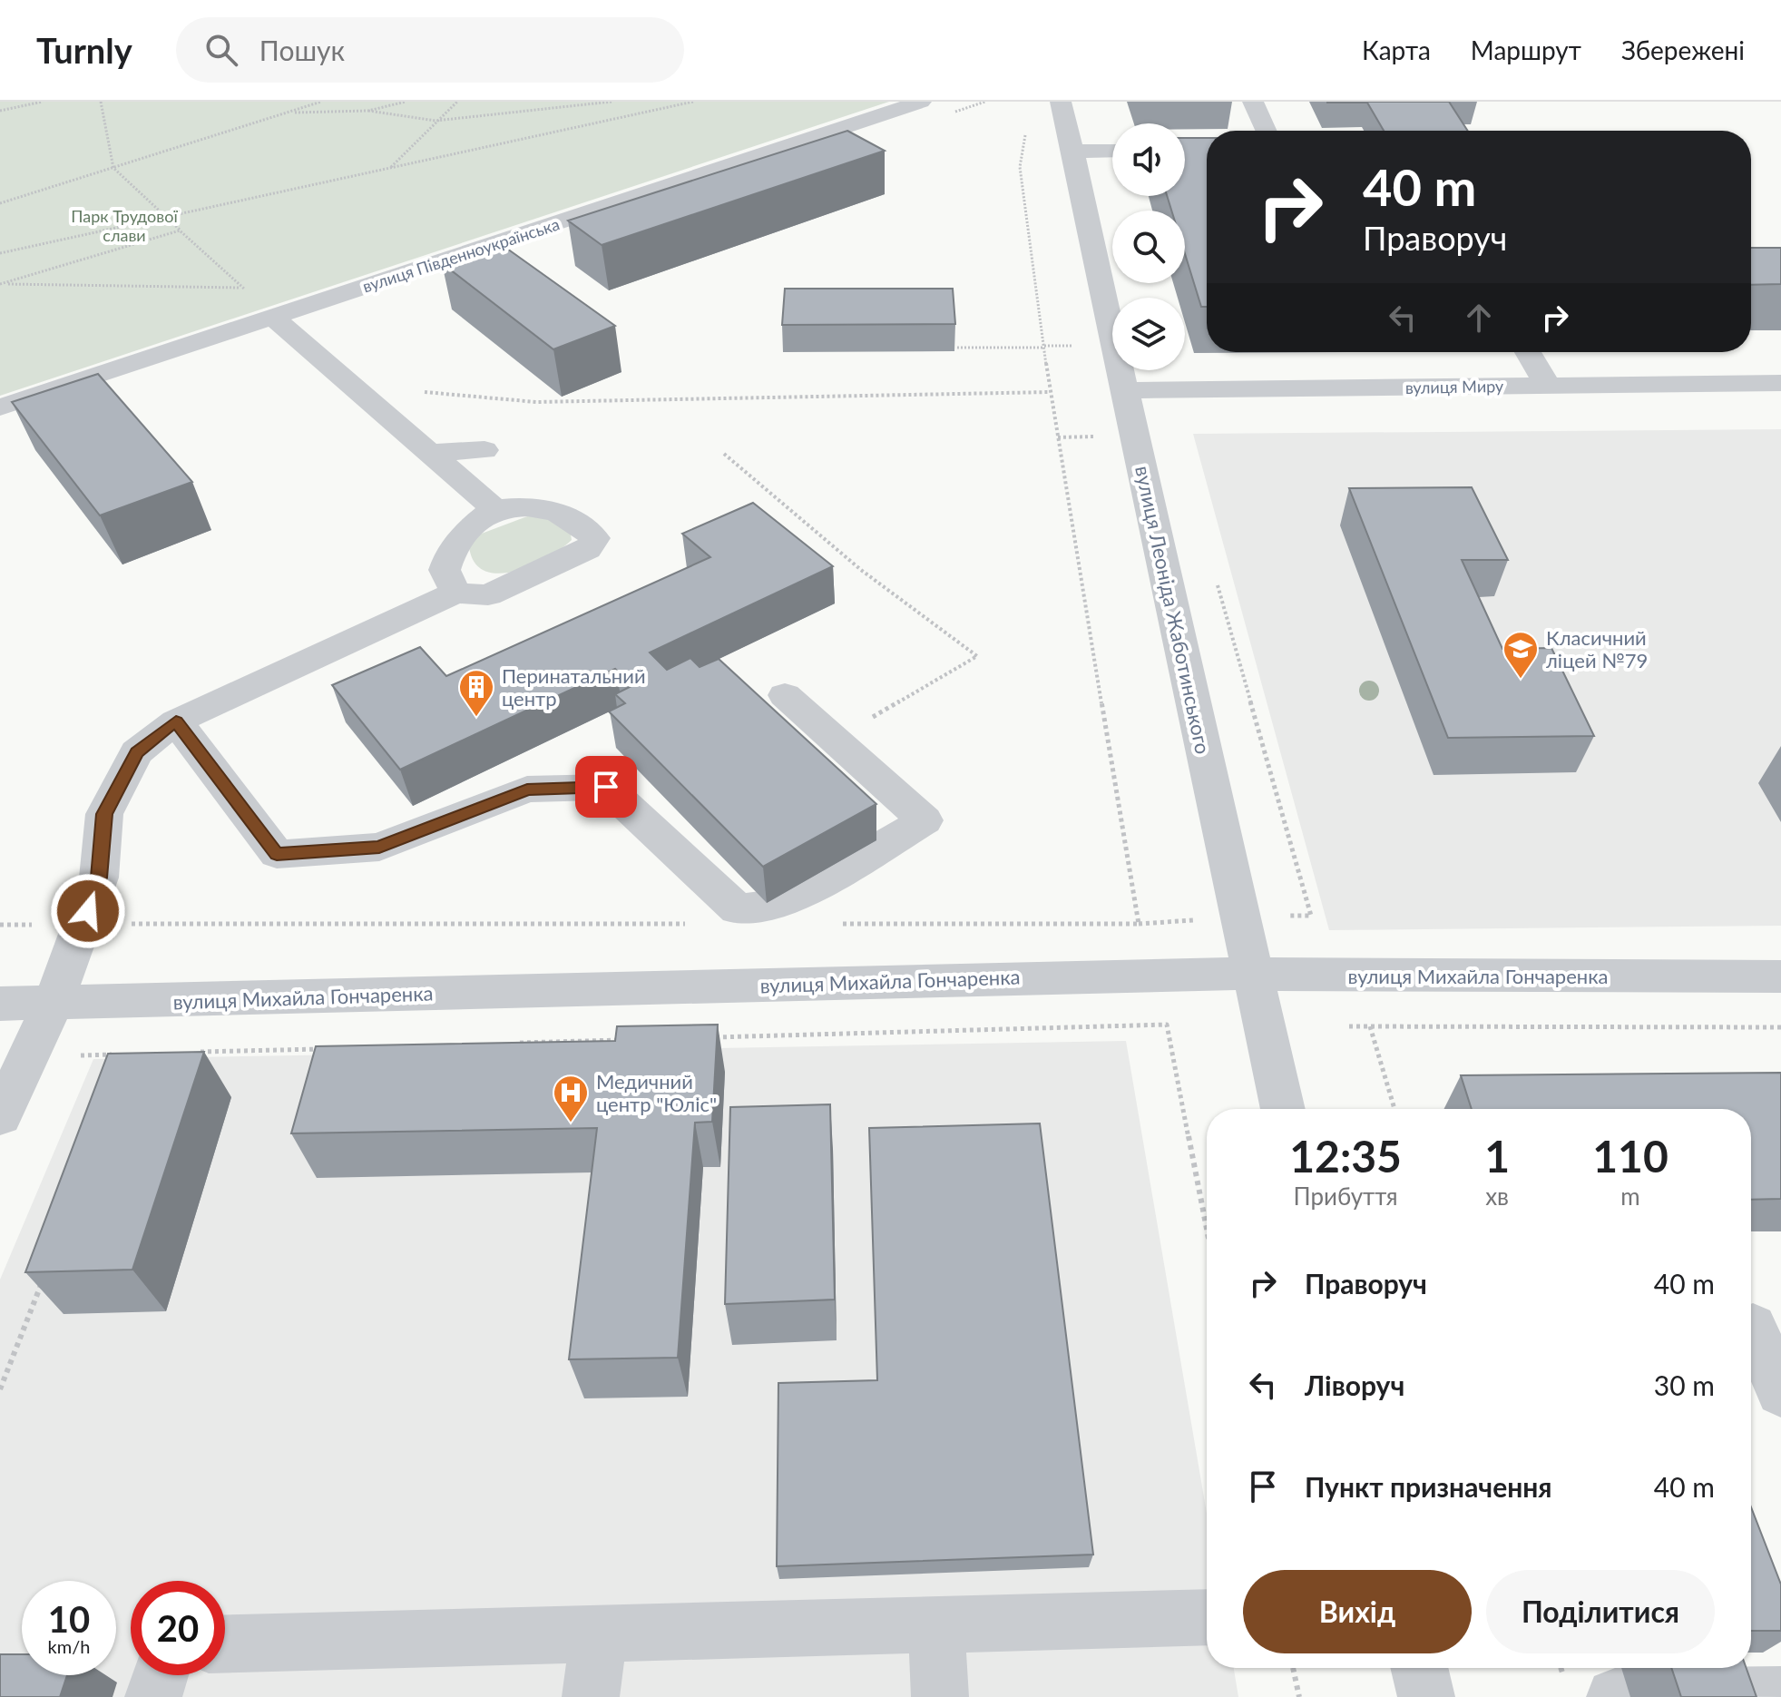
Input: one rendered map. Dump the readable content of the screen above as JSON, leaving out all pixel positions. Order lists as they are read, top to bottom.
{
  "streets": {
    "street": [
      "вулиця Південноукраїнська",
      "вулиця Миру",
      "вулиця Леоніда Жаботинського",
      "вулиця Михайла Гончаренка"
    ]
  },
  "crossings": [
    ["вулиця Миру", "вулиця Леоніда Жаботинського"],
    ["вулиця Леоніда Жаботинського", "вулиця Михайла Гончаренка"]
  ],
  "parks": ["Парк Трудової слави"],
  "places": {
    "school or university": ["Класичний ліцей №79"],
    "building": ["Перинатальний центр"],
    "hospital": ["Медичний центр \"Юліс\""]
  },
  "page": {
    "header": "Turnly",
    "search": "Пошук",
    "nav": ["Карта", "Маршрут", "Збережені"],
    "turn": ["40 m", "Праворуч"],
    "eta": [
      "12:35",
      "Прибуття",
      "1",
      "хв",
      "110",
      "m"
    ],
    "list": [
      {
        "name": "Праворуч",
        "value": "40 m"
      },
      {
        "name": "Ліворуч",
        "value": "30 m"
      },
      {
        "name": "Пункт призначення",
        "value": "40 m"
      }
    ],
    "buttons": ["Вихід", "Поділитися"],
    "speed": "10 km/h",
    "limit": "20"
  }
}
